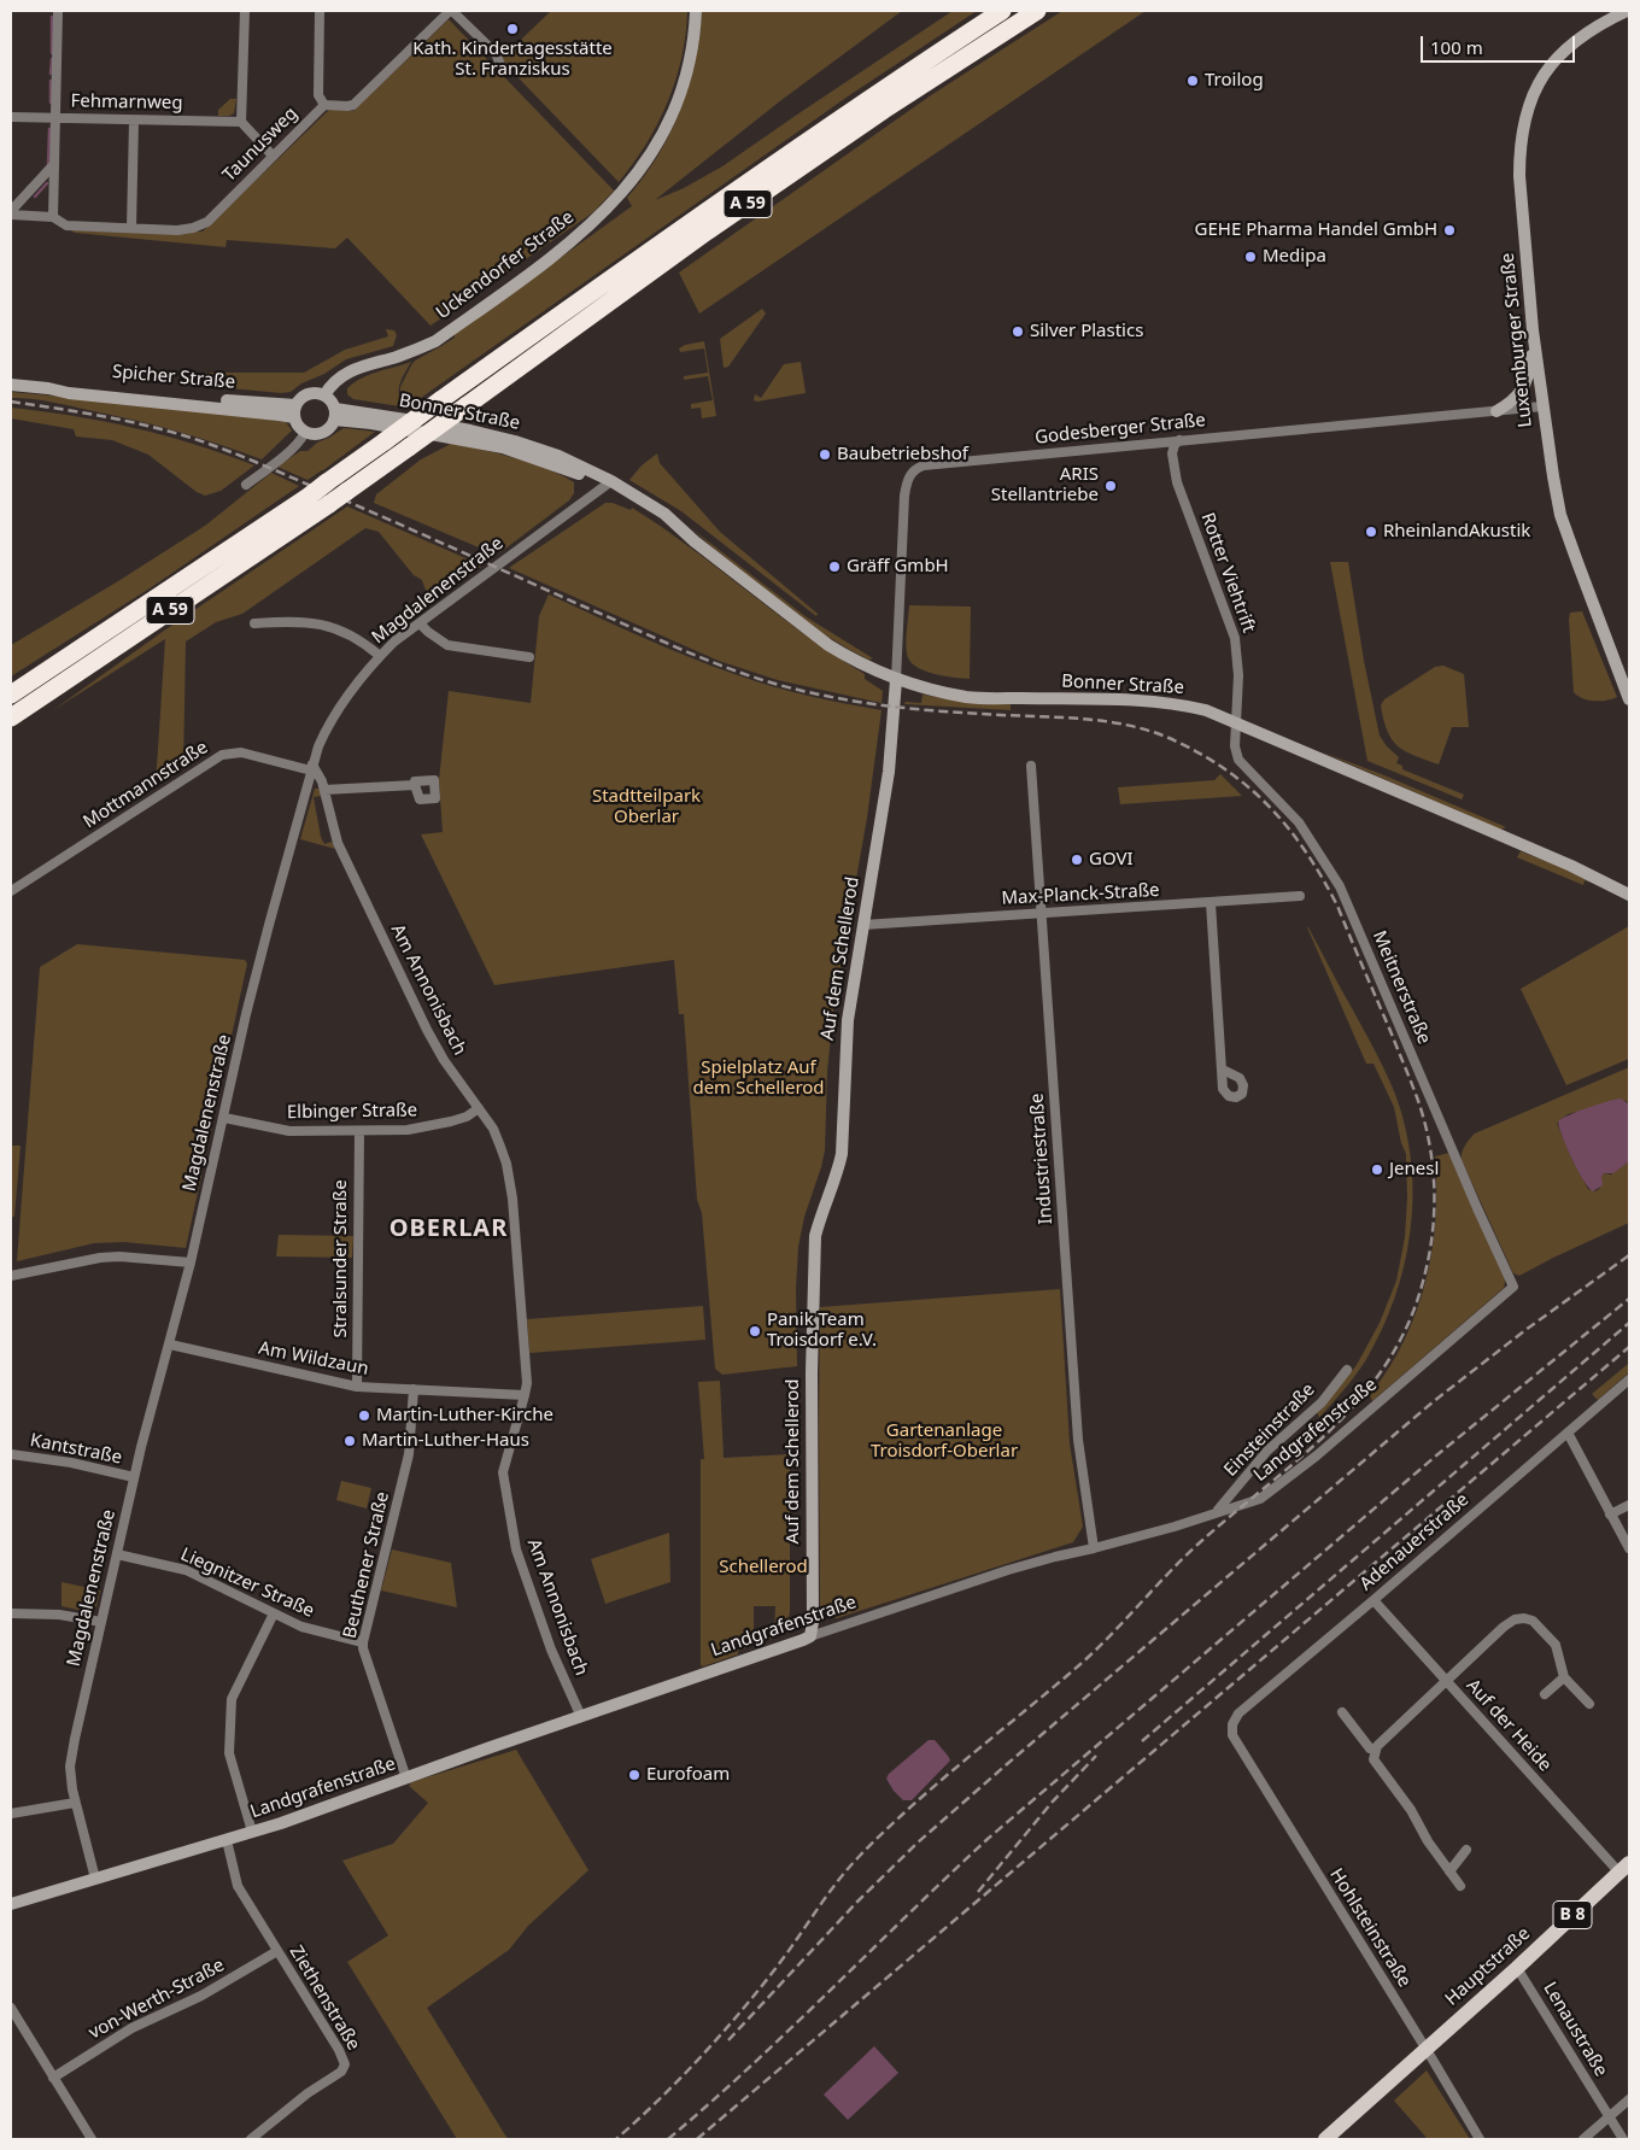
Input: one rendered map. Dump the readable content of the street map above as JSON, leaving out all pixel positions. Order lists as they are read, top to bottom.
{
  "streets": {
    "highway": ["A 59"],
    "main road": ["B 8", "Hauptstraße"],
    "street": [
      "Fehmarnweg",
      "Taunusweg",
      "Uckendorfer Straße",
      "Luxemburger Straße",
      "Spicher Straße",
      "Bonner Straße",
      "Godesberger Straße",
      "Rotter Viehtrift",
      "Magdalenenstraße",
      "Mottmannstraße",
      "Max-Planck-Straße",
      "Auf dem Schellerod",
      "Meitnerstraße",
      "Am Annonisbach",
      "Elbinger Straße",
      "Industriestraße",
      "Stralsunder Straße",
      "Am Wildzaun",
      "Einsteinstraße",
      "Landgrafenstraße",
      "Kantstraße",
      "Adenauerstraße",
      "Beuthener Straße",
      "Liegnitzer Straße",
      "Auf der Heide",
      "Hohlsteinstraße",
      "Ziethenstraße",
      "von-Werth-Straße",
      "Lenaustraße"
    ]
  },
  "crossings": [
    ["Uckendorfer Straße", "Spicher Straße"],
    ["Uckendorfer Straße", "Bonner Straße"],
    ["Luxemburger Straße", "Godesberger Straße"],
    ["Spicher Straße", "Bonner Straße"],
    ["Bonner Straße", "Godesberger Straße"],
    ["Bonner Straße", "Rotter Viehtrift"],
    ["Bonner Straße", "Magdalenenstraße"],
    ["Bonner Straße", "Auf dem Schellerod"],
    ["Bonner Straße", "Meitnerstraße"],
    ["Godesberger Straße", "Rotter Viehtrift"],
    ["Godesberger Straße", "Auf dem Schellerod"],
    ["Rotter Viehtrift", "Meitnerstraße"],
    ["Magdalenenstraße", "Mottmannstraße"],
    ["Magdalenenstraße", "Am Annonisbach"],
    ["Magdalenenstraße", "Elbinger Straße"],
    ["Magdalenenstraße", "Am Wildzaun"],
    ["Magdalenenstraße", "Landgrafenstraße"],
    ["Magdalenenstraße", "Kantstraße"],
    ["Magdalenenstraße", "Liegnitzer Straße"],
    ["Mottmannstraße", "Am Annonisbach"],
    ["Max-Planck-Straße", "Auf dem Schellerod"],
    ["Max-Planck-Straße", "Industriestraße"],
    ["Auf dem Schellerod", "Landgrafenstraße"],
    ["Meitnerstraße", "Landgrafenstraße"],
    ["Am Annonisbach", "Elbinger Straße"],
    ["Am Annonisbach", "Am Wildzaun"],
    ["Am Annonisbach", "Landgrafenstraße"],
    ["Elbinger Straße", "Stralsunder Straße"],
    ["Industriestraße", "Landgrafenstraße"],
    ["Stralsunder Straße", "Am Wildzaun"],
    ["Am Wildzaun", "Beuthener Straße"],
    ["Einsteinstraße", "Landgrafenstraße"],
    ["Landgrafenstraße", "Beuthener Straße"],
    ["Landgrafenstraße", "Ziethenstraße"],
    ["Adenauerstraße", "Auf der Heide"],
    ["Adenauerstraße", "Hohlsteinstraße"],
    ["Beuthener Straße", "Liegnitzer Straße"],
    ["Auf der Heide", "Hauptstraße"],
    ["B 8", "Hohlsteinstraße"],
    ["B 8", "Hauptstraße"],
    ["Hohlsteinstraße", "Hauptstraße"],
    ["Hauptstraße", "Lenaustraße"],
    ["Ziethenstraße", "von-Werth-Straße"]
  ],
  "districts": ["OBERLAR"],
  "parks": [
    "Stadtteilpark Oberlar",
    "Spielplatz Auf dem Schellerod",
    "Gartenanlage Troisdorf-Oberlar",
    "Schellerod"
  ],
  "places": [
    "Kath. Kindertagesstätte St. Franziskus",
    "Troilog",
    "GEHE Pharma Handel GmbH",
    "Medipa",
    "Silver Plastics",
    "Baubetriebshof",
    "ARIS Stellantriebe",
    "RheinlandAkustik",
    "Gräff GmbH",
    "GOVI",
    "Jenesl",
    "Panik Team Troisdorf e.V.",
    "Martin-Luther-Kirche",
    "Martin-Luther-Haus",
    "Eurofoam"
  ],
  "scale_bar": "100 m"
}
